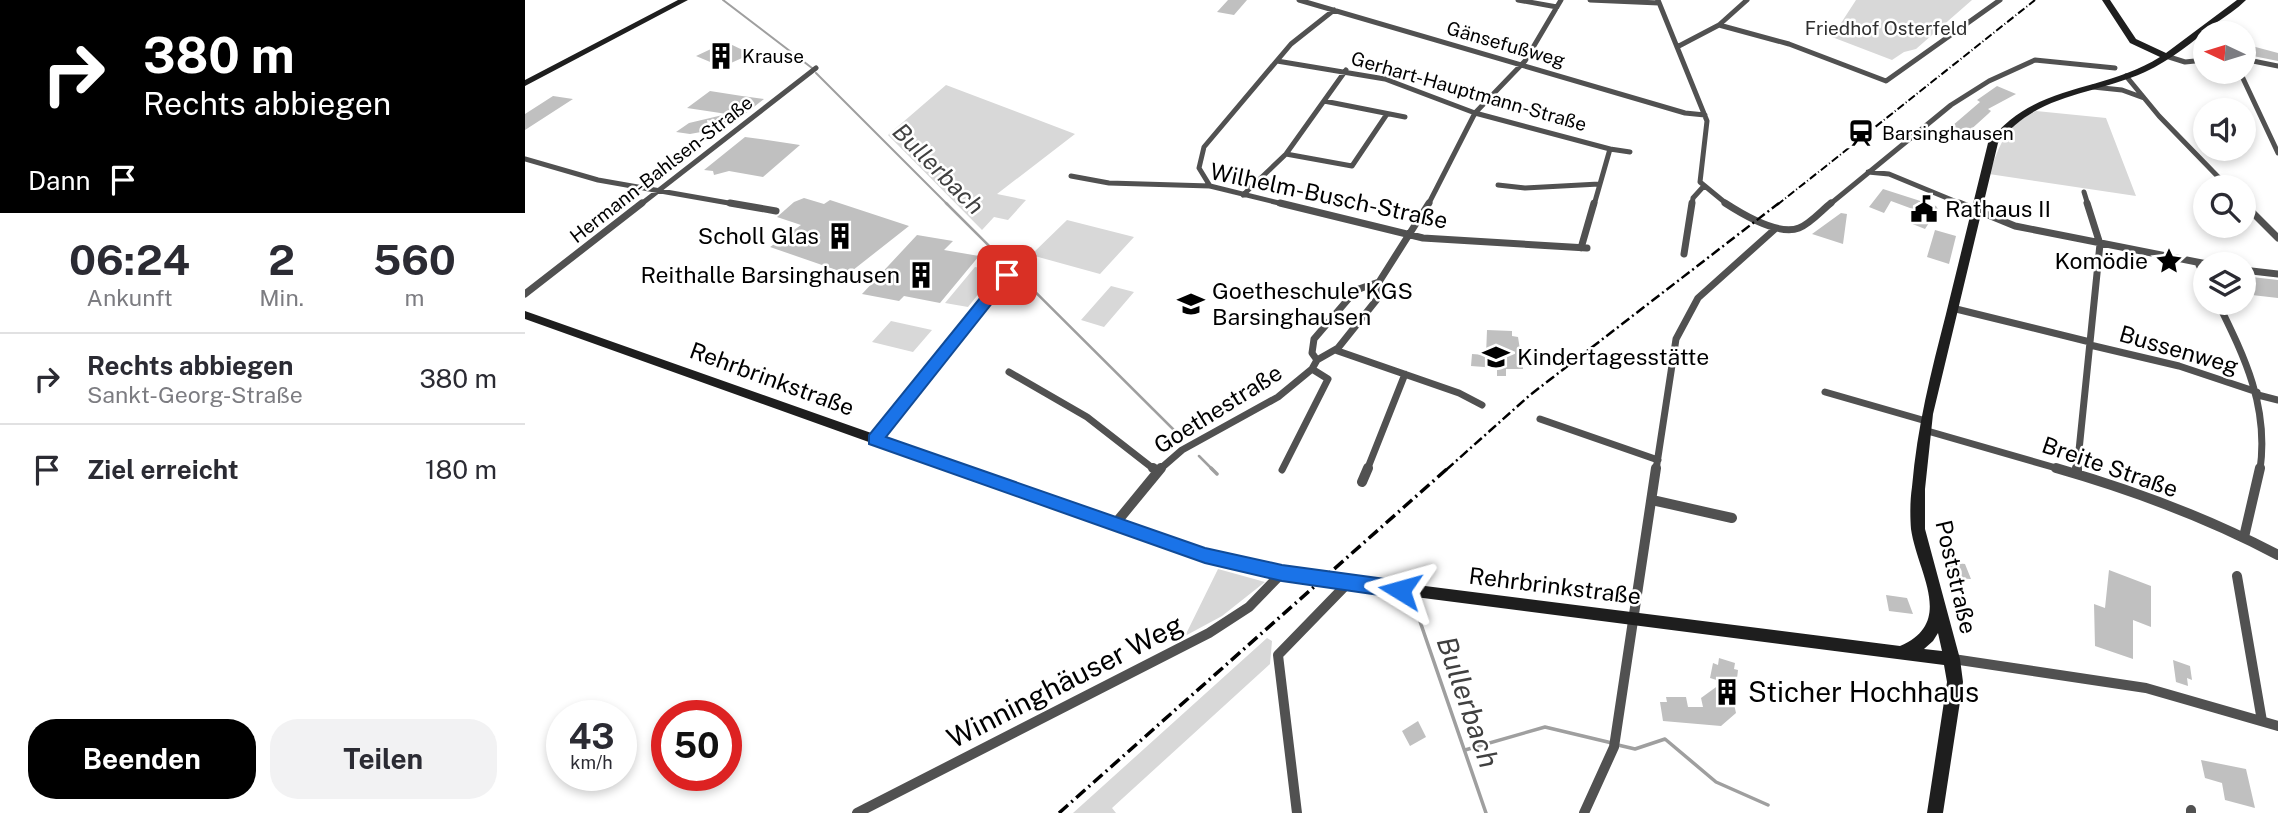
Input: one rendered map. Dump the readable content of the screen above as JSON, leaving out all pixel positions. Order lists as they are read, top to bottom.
{
  "streets": {
    "main road": ["Rehrbrinkstraße", "Poststraße"],
    "street": [
      "Gänsefußweg",
      "Gerhart-Hauptmann-Straße",
      "Hermann-Bahlsen-Straße",
      "Wilhelm-Busch-Straße",
      "Bussenweg",
      "Goethestraße",
      "Breite Straße",
      "Winninghäuser Weg"
    ]
  },
  "crossings": [
    ["Gänsefußweg", "Goethestraße"],
    ["Gerhart-Hauptmann-Straße", "Wilhelm-Busch-Straße"],
    ["Gerhart-Hauptmann-Straße", "Goethestraße"],
    ["Wilhelm-Busch-Straße", "Goethestraße"],
    ["Bussenweg", "Poststraße"],
    ["Rehrbrinkstraße", "Goethestraße"],
    ["Rehrbrinkstraße", "Poststraße"],
    ["Rehrbrinkstraße", "Winninghäuser Weg"],
    ["Breite Straße", "Poststraße"]
  ],
  "water": ["Bullerbach"],
  "parks": ["Friedhof Osterfeld"],
  "places": {
    "building": [
      "Krause",
      "Scholl Glas",
      "Reithalle Barsinghausen",
      "Sticher Hochhaus"
    ],
    "station": ["Barsinghausen"],
    "public building": ["Rathaus II"],
    "place": ["Komödie"],
    "school or university": ["Goetheschule KGS Barsinghausen", "Kindertagesstätte"]
  },
  "north": "left",
  "page": {
    "turn": ["380 m", "Rechts abbiegen"],
    "then": "Dann",
    "eta": [
      "06:24",
      "Ankunft",
      "2",
      "Min.",
      "560",
      "m"
    ],
    "list": [
      {
        "name": "Rechts abbiegen",
        "note": "Sankt-Georg-Straße",
        "value": "380 m"
      },
      {
        "name": "Ziel erreicht",
        "value": "180 m"
      }
    ],
    "speed": "43 km/h",
    "limit": "50",
    "buttons": ["Beenden", "Teilen"]
  }
}
